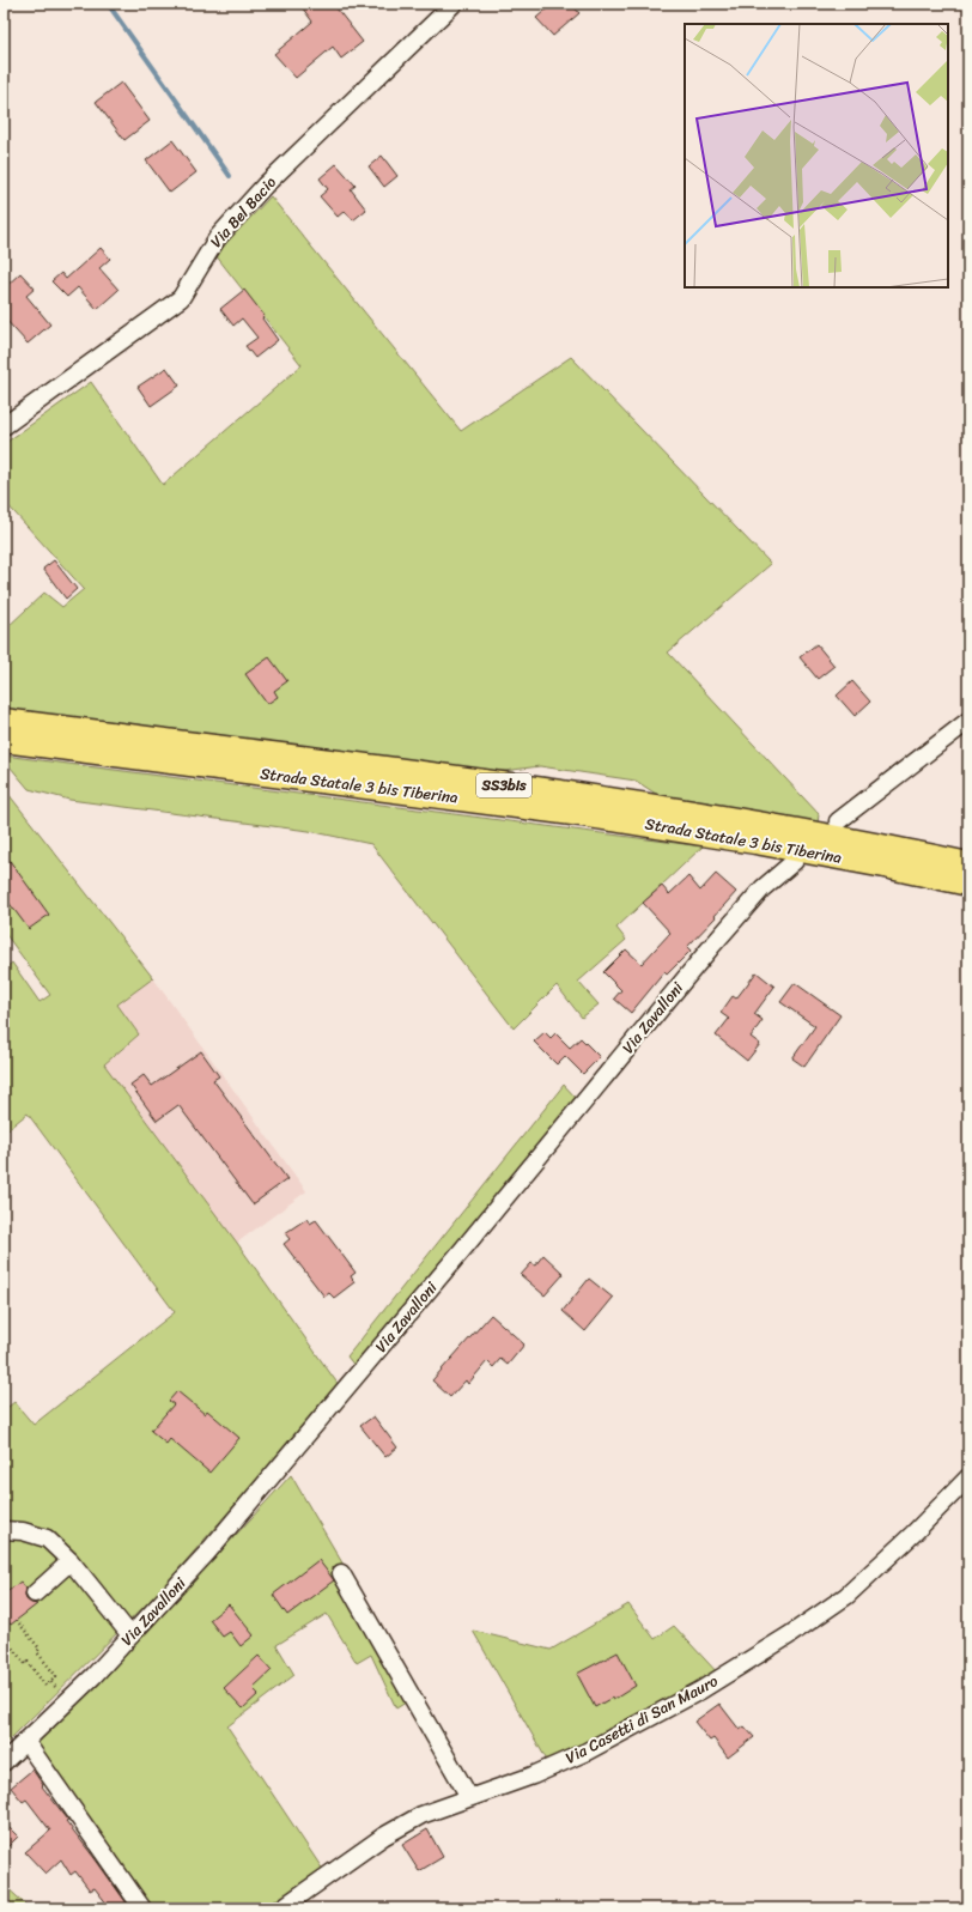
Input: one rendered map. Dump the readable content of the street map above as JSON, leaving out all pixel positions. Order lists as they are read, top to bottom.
{
  "streets": {
    "highway": ["Strada Statale 3 bis Tiberina", "SS3bis"],
    "street": ["Via Bel Bacio", "Via Zavalloni", "Via Casetti di San Mauro"]
  }
}
